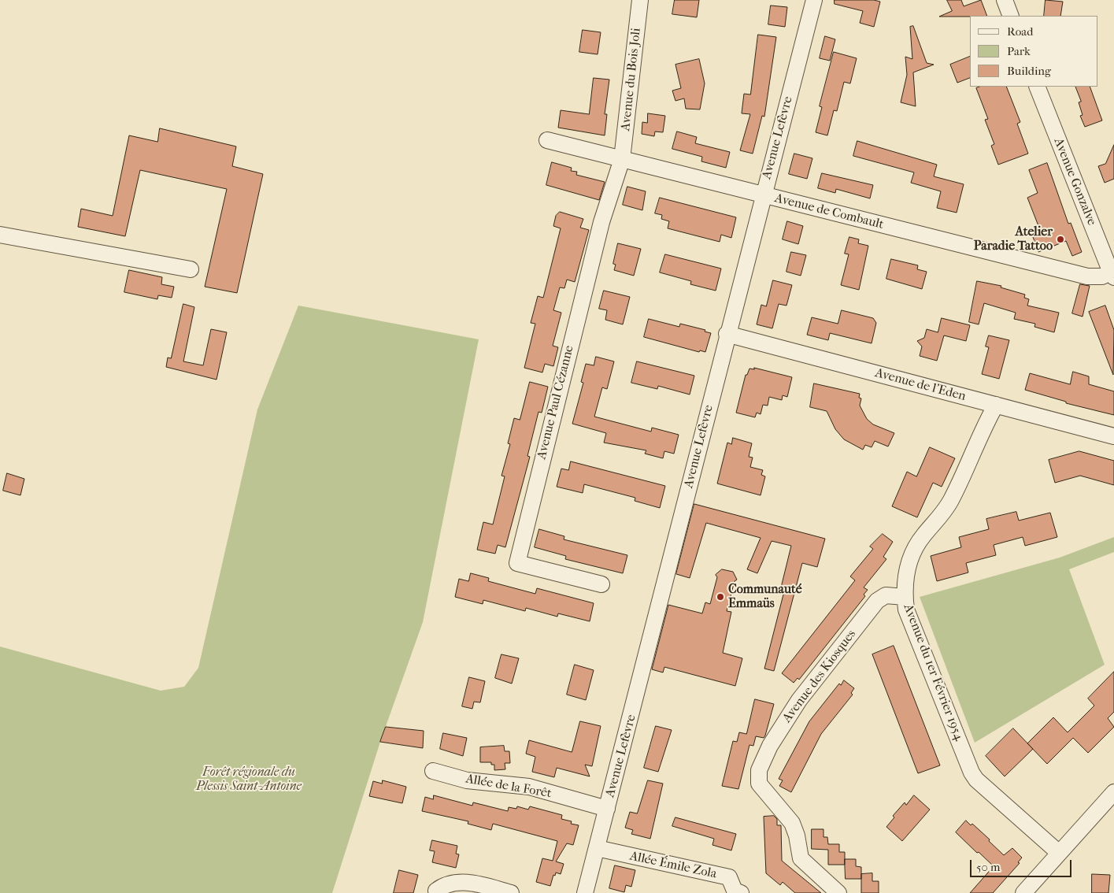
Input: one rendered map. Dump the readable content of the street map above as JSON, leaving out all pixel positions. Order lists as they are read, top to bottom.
{
  "streets": {
    "street": [
      "Avenue du Bois Joli",
      "Avenue Lefèvre",
      "Avenue Gonzalve",
      "Avenue de Combault",
      "Avenue de l'Eden",
      "Avenue Paul Cézanne",
      "Avenue du 1er Février 1954",
      "Avenue des Kiosques",
      "Allée de la Forêt",
      "Allée Émile Zola"
    ]
  },
  "crossings": [
    ["Avenue du Bois Joli", "Avenue de Combault"],
    ["Avenue du Bois Joli", "Avenue Paul Cézanne"],
    ["Avenue Lefèvre", "Avenue de Combault"],
    ["Avenue Lefèvre", "Avenue de l'Eden"],
    ["Avenue Lefèvre", "Allée de la Forêt"],
    ["Avenue Lefèvre", "Allée Émile Zola"],
    ["Avenue Gonzalve", "Avenue de Combault"],
    ["Avenue de Combault", "Avenue Paul Cézanne"],
    ["Avenue de l'Eden", "Avenue du 1er Février 1954"],
    ["Avenue du 1er Février 1954", "Avenue des Kiosques"]
  ],
  "parks": ["Forêt régionale du Plessis Saint-Antoine"],
  "places": ["Atelier Paradie Tattoo", "Communauté Emmaüs"],
  "legend": ["Road", "Park", "Building"],
  "scale_bar": "50 m"
}
